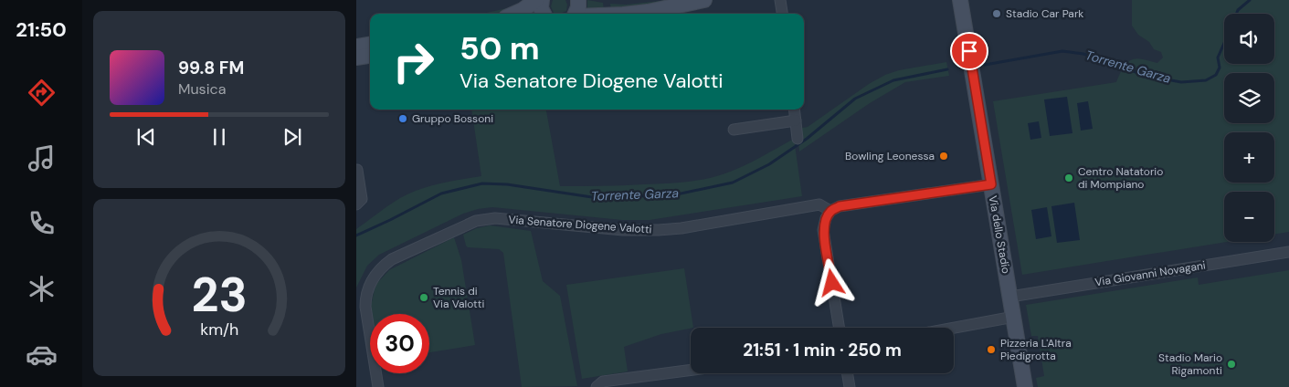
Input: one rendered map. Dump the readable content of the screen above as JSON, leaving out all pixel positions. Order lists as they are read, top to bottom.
{
  "streets": {
    "street": ["Via Senatore Diogene Valotti", "Via dello Stadio", "Via Giovanni Novagani"]
  },
  "crossings": [
    ["Via Senatore Diogene Valotti", "Via dello Stadio"],
    ["Via dello Stadio", "Via Giovanni Novagani"]
  ],
  "water": ["Torrente Garza"],
  "places": [
    "Stadio Car Park",
    "Gruppo Bossoni",
    "Bowling Leonessa",
    "Centro Natatorio di Mompiano",
    "Tennis di Via Valotti",
    "Pizzeria L'Altra Piedigrotta",
    "Stadio Mario Rigamonti"
  ],
  "page": {
    "tabs": "21:50",
    "map_buttons": ["+", "−"],
    "turn": ["50 m", "Via Senatore Diogene Valotti"],
    "song": ["99.8 FM", "Musica"],
    "limit": "30",
    "trip": "21:51 · 1 min · 250 m",
    "gauge": ["23", "km/h"]
  }
}
